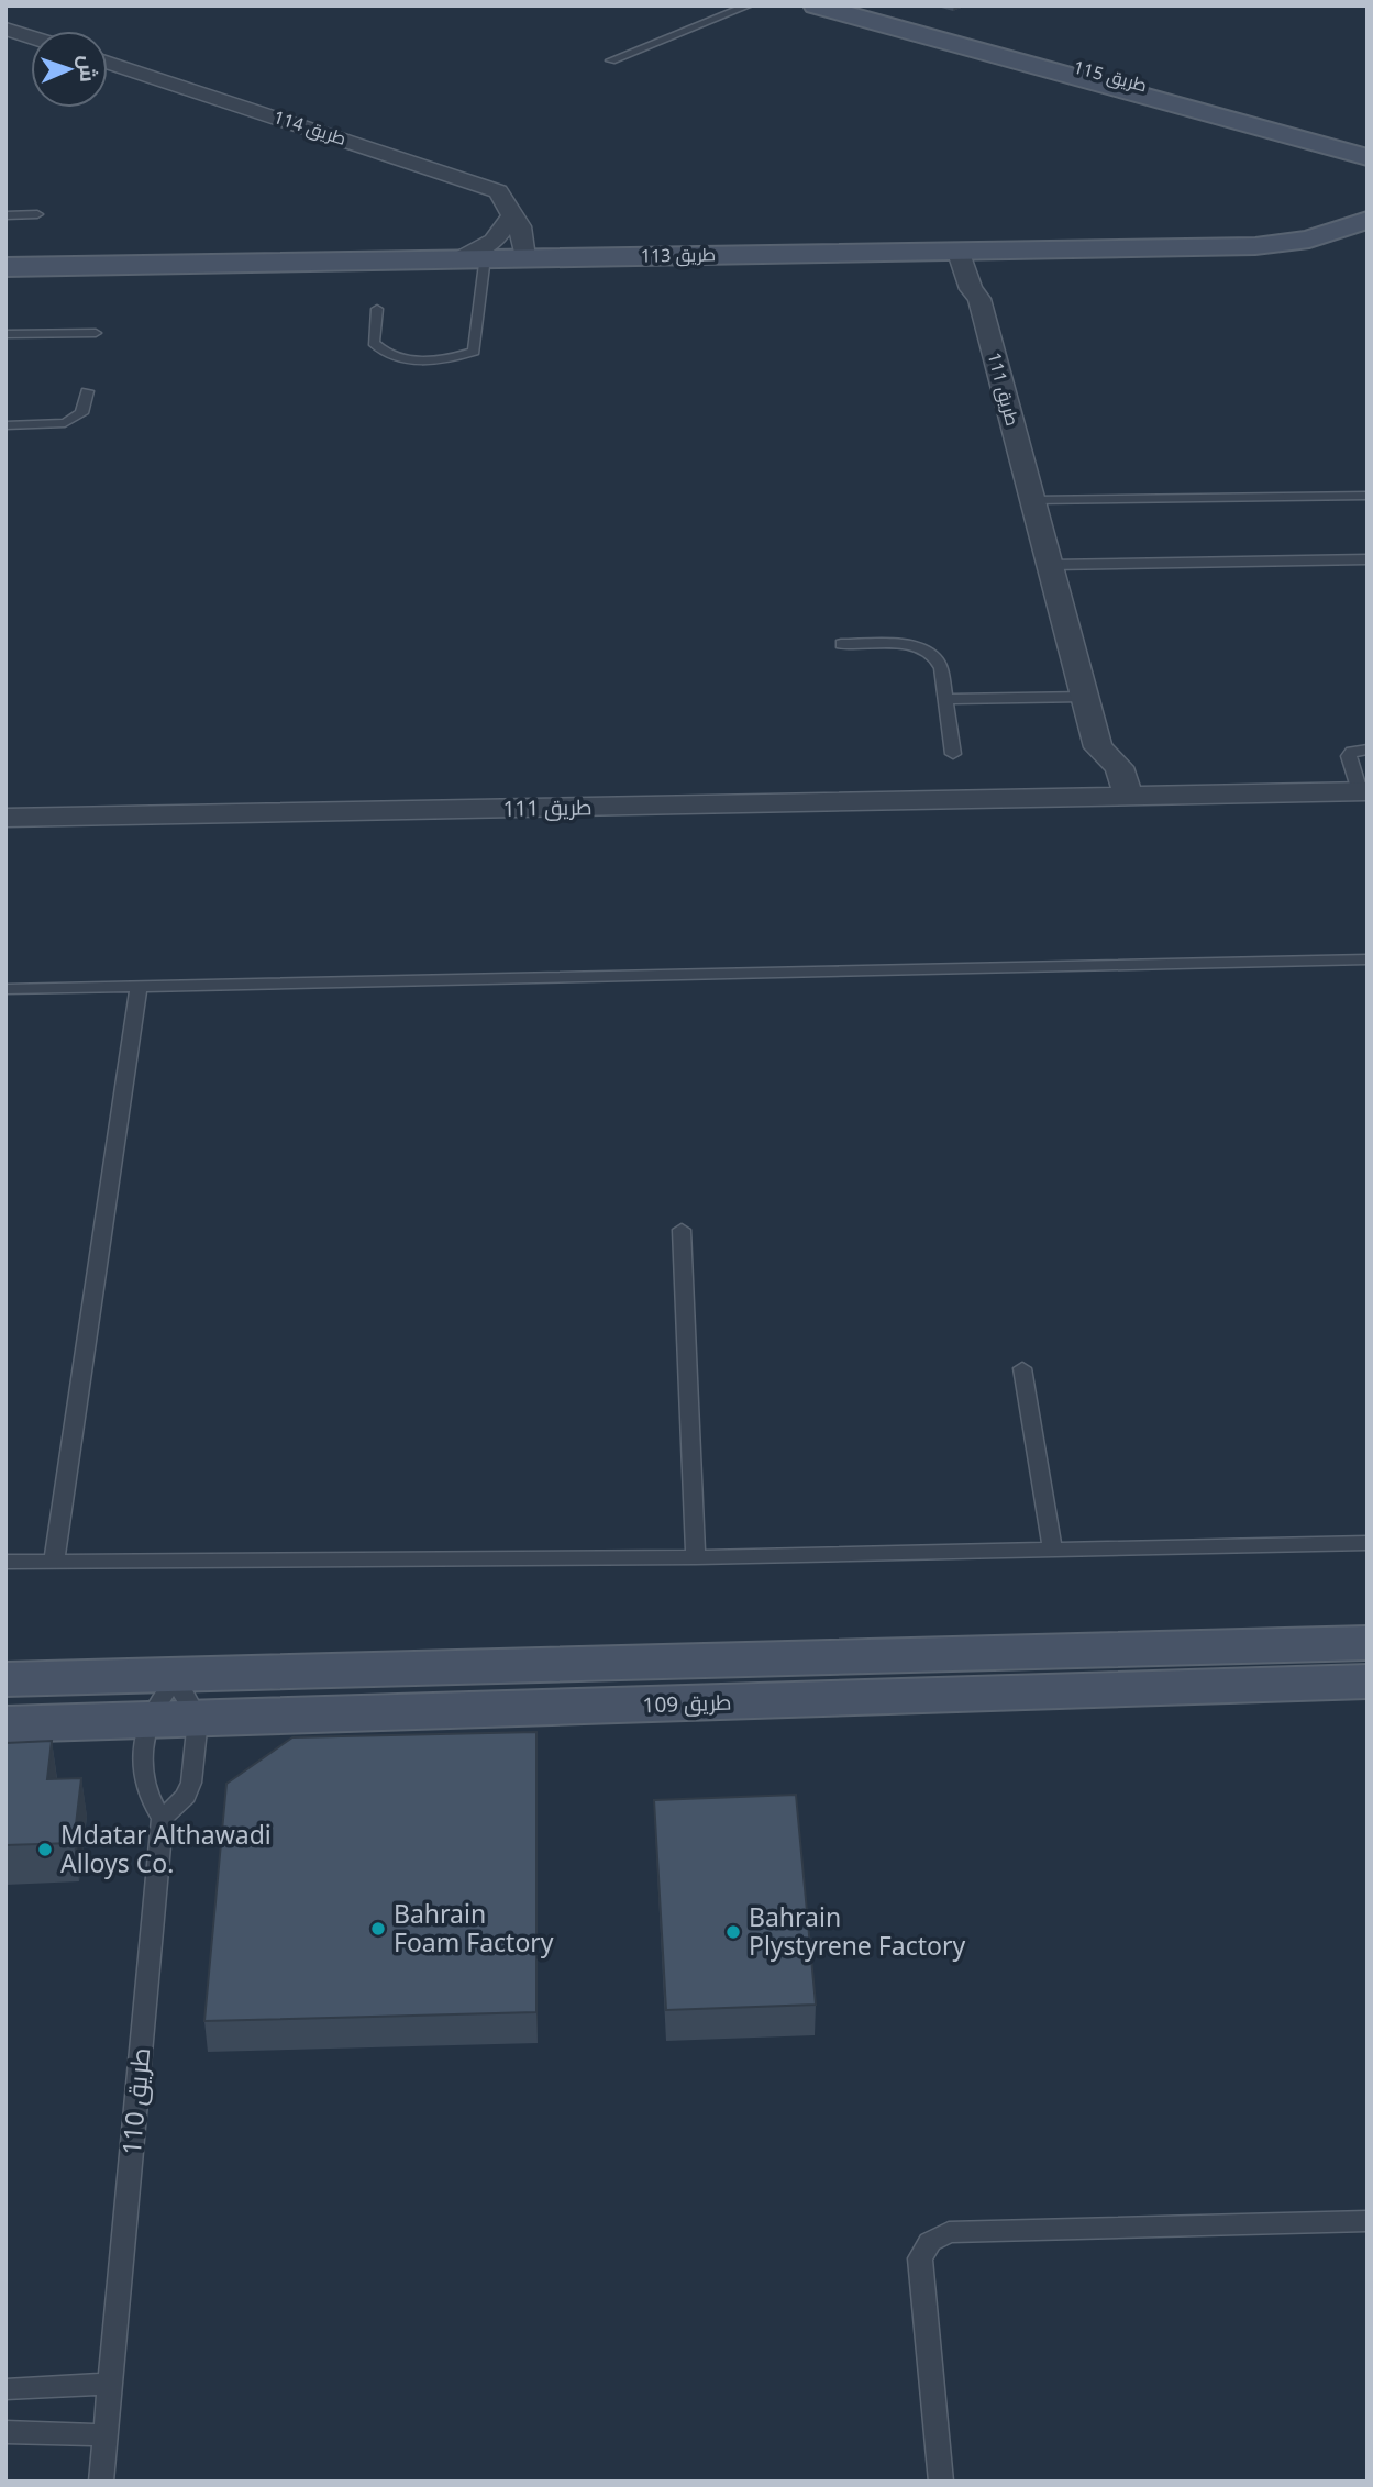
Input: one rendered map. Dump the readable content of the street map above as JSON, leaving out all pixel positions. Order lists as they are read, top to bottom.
{
  "streets": {
    "street": [
      "طريق 115",
      "طريق 114",
      "طريق 113",
      "طريق 111",
      "طريق 109"
    ],
    "lane": ["طريق 110"]
  },
  "crossings": [
    ["طريق 114", "طريق 113"],
    ["طريق 113", "طريق 111"]
  ],
  "places": ["Mdatar Althawadi Alloys Co.", "Bahrain Foam Factory", "Bahrain Plystyrene Factory"],
  "north": "right"
}
